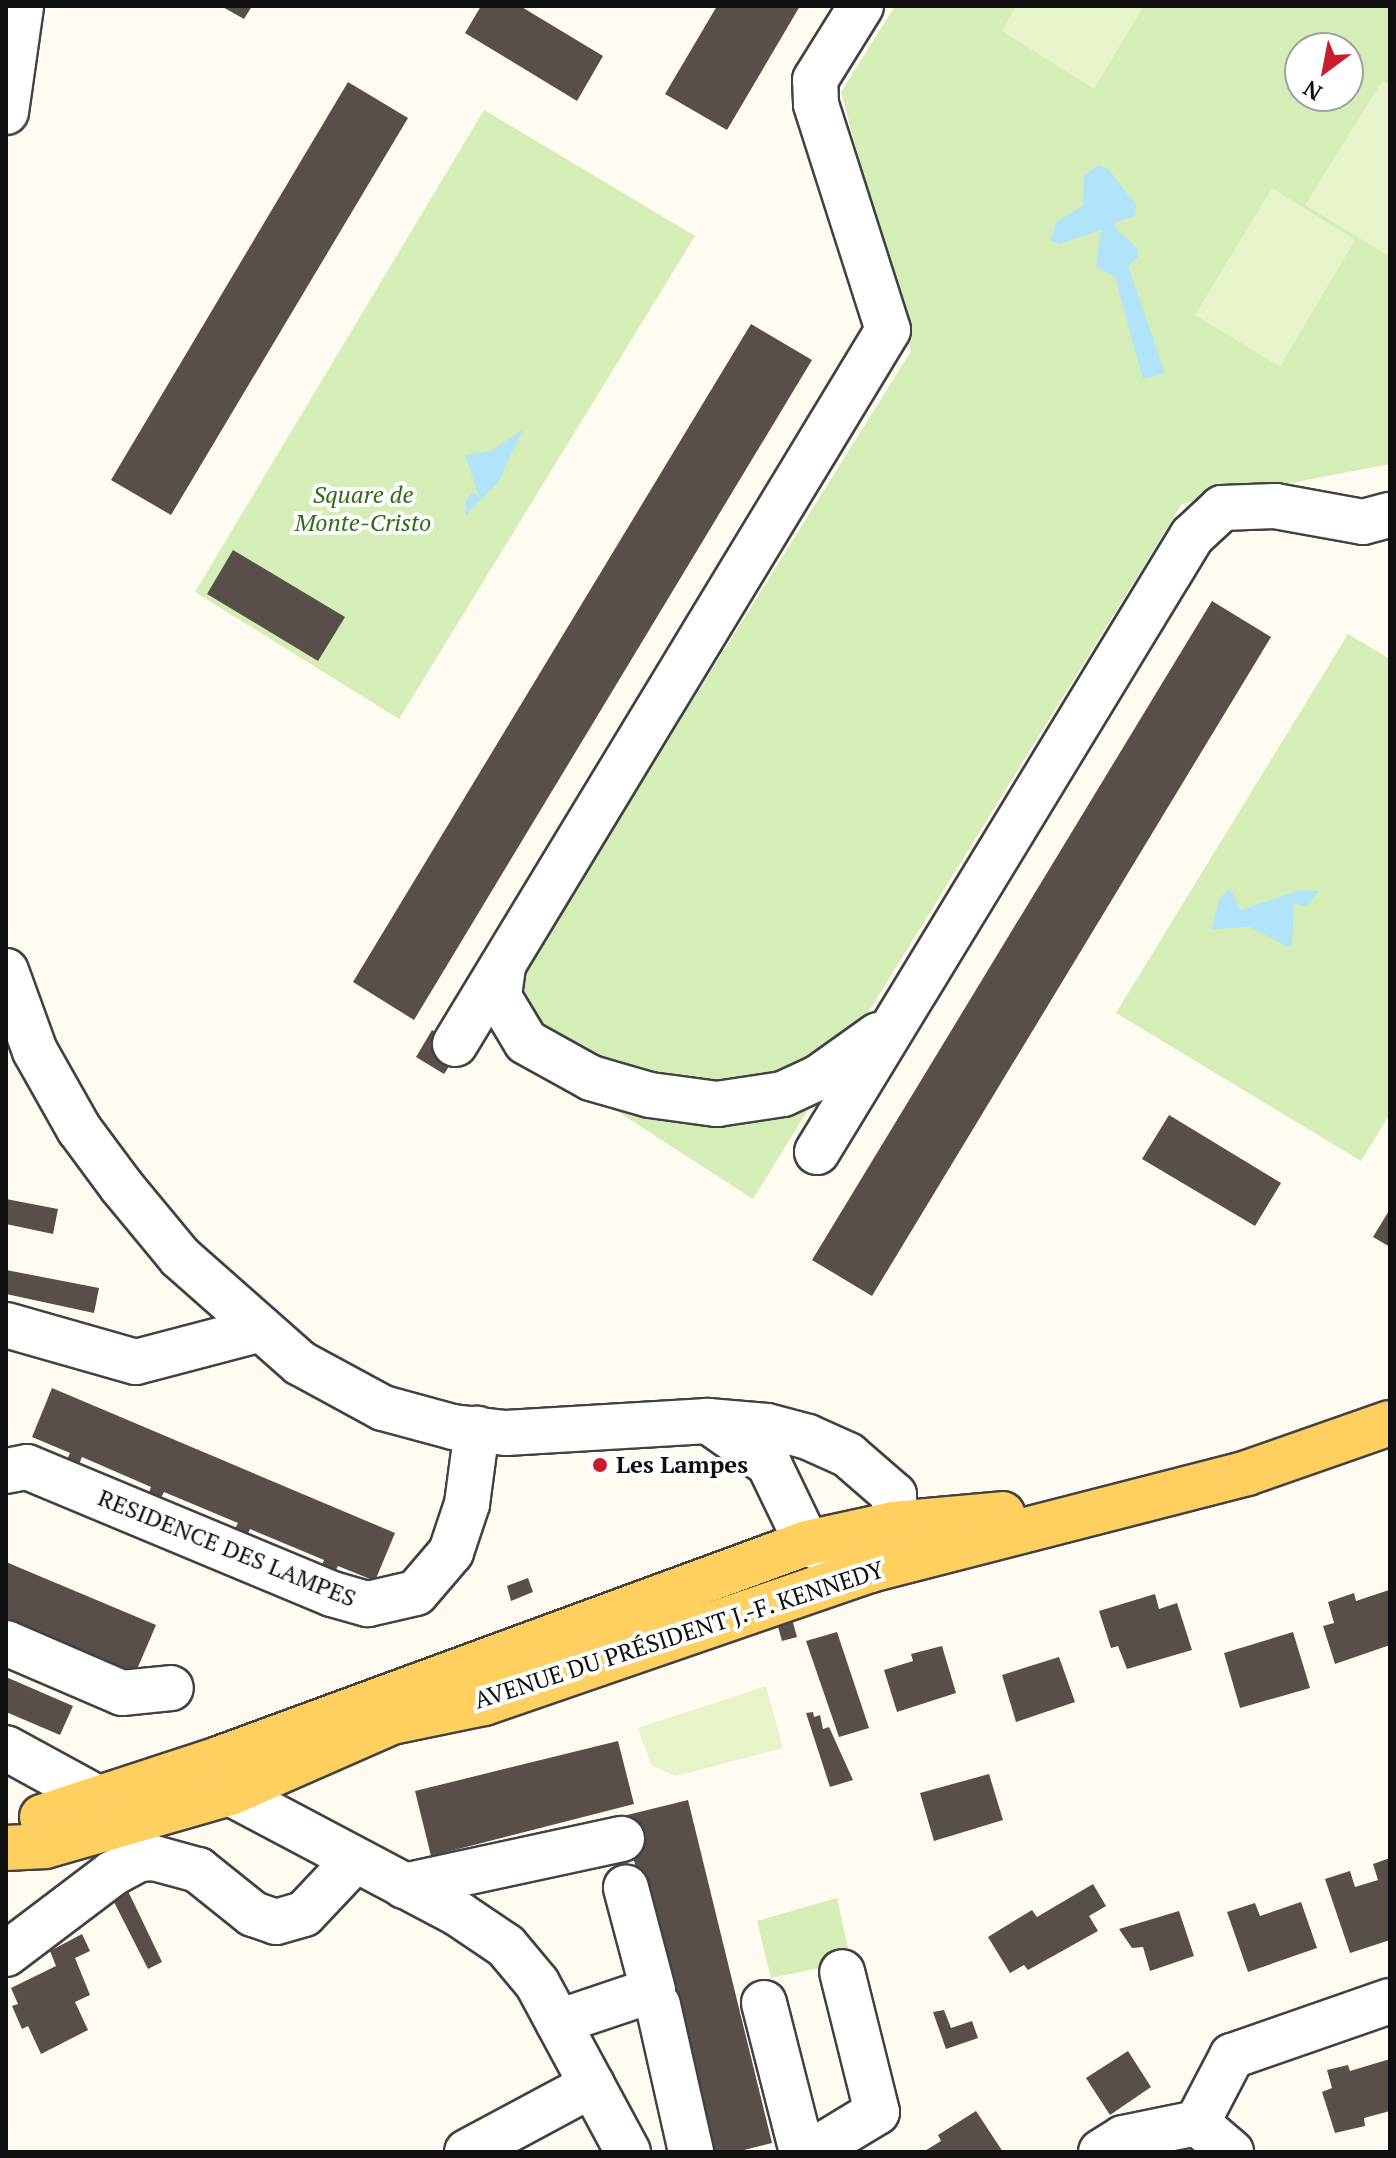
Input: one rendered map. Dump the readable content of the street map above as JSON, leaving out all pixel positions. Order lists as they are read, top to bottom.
{
  "streets": {
    "main road": ["AVENUE DU PRÉSIDENT J.-F. KENNEDY"],
    "street": ["RESIDENCE DES LAMPES"]
  },
  "parks": ["Square de Monte-Cristo"],
  "places": ["Les Lampes"],
  "north": "bottom left"
}
